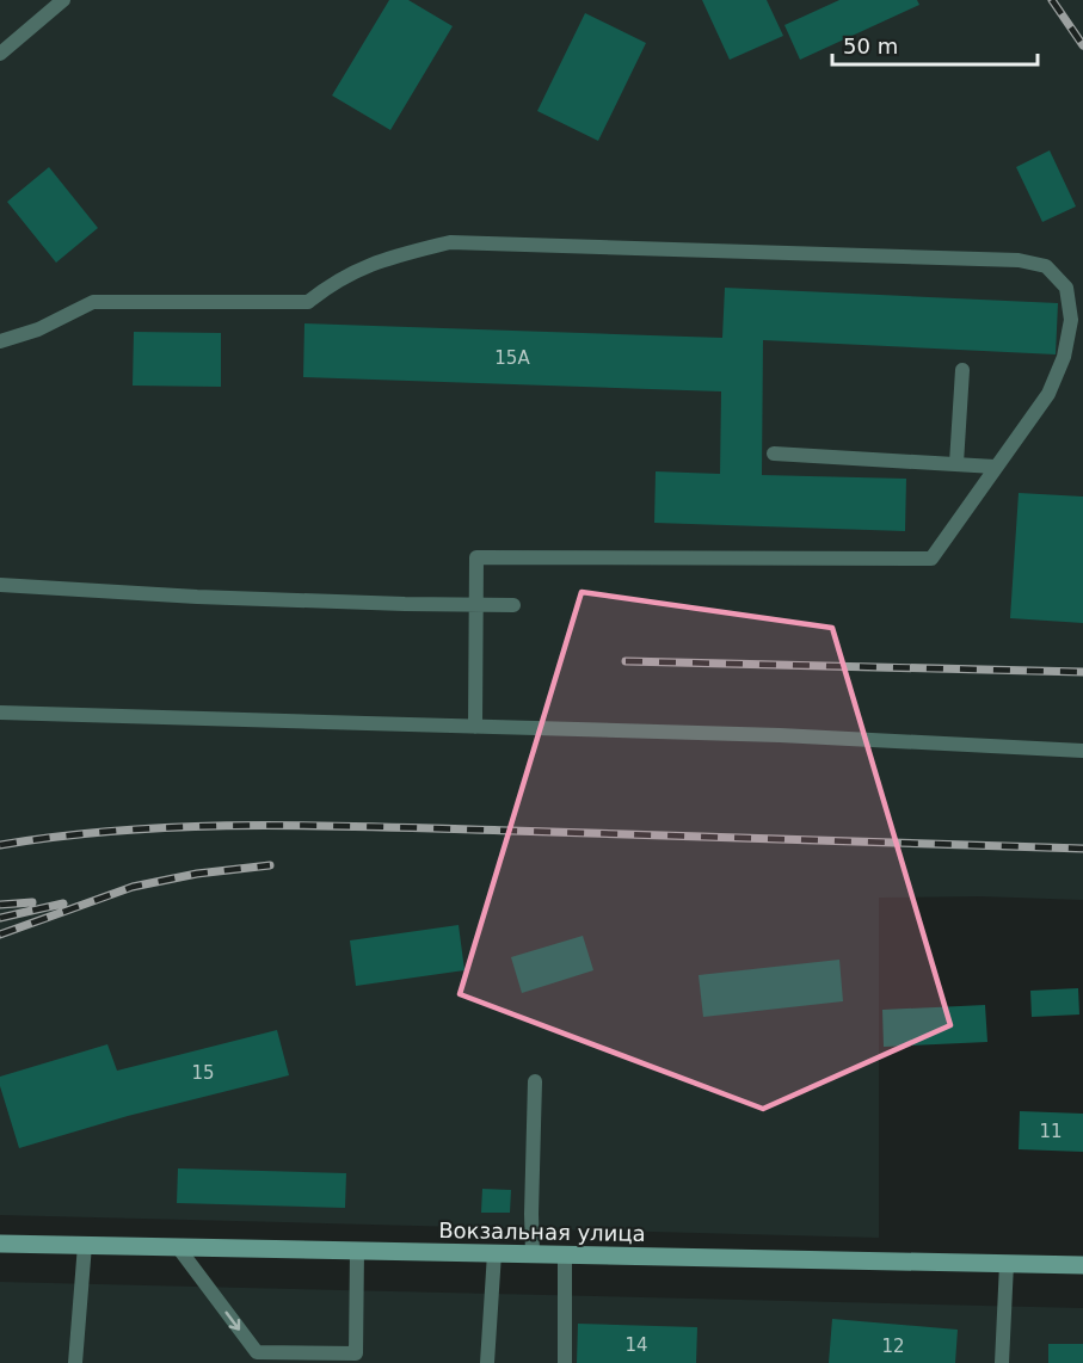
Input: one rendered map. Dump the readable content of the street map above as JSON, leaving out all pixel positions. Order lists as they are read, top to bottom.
{
  "streets": {
    "main road": ["Вокзальная улица"]
  },
  "house_numbers": [
    "15А",
    "15",
    "11",
    "14",
    "12"
  ],
  "scale_bar": "50 m"
}
